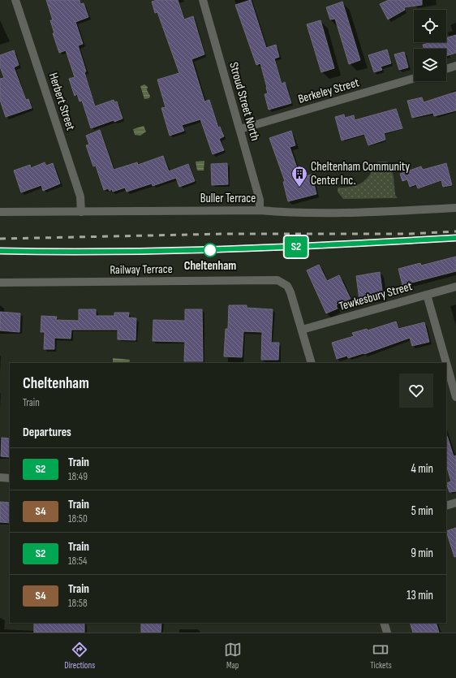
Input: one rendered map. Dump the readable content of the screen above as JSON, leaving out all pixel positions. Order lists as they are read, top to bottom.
{
  "streets": {
    "street": [
      "Berkeley Street",
      "Herbert Street",
      "Stroud Street North",
      "Buller Terrace",
      "Railway Terrace",
      "Tewkesbury Street"
    ]
  },
  "crossings": [
    ["Berkeley Street", "Stroud Street North"],
    ["Herbert Street", "Buller Terrace"],
    ["Stroud Street North", "Buller Terrace"],
    ["Railway Terrace", "Tewkesbury Street"]
  ],
  "places": {
    "building": ["Cheltenham Community Center Inc."],
    "other": ["Cheltenham"]
  },
  "page": {
    "on_map": "S2",
    "heading": [
      ["Cheltenham", "Train"],
      "Departures"
    ],
    "list": [
      {
        "mark": "S2",
        "name": "Train",
        "note": "18:49",
        "value": "4 min"
      },
      {
        "mark": "S4",
        "name": "Train",
        "note": "18:50",
        "value": "5 min"
      },
      {
        "mark": "S2",
        "name": "Train",
        "note": "18:54",
        "value": "9 min"
      },
      {
        "mark": "S4",
        "name": "Train",
        "note": "18:58",
        "value": "13 min"
      }
    ],
    "tabs": ["Directions", "Map", "Tickets"]
  }
}
